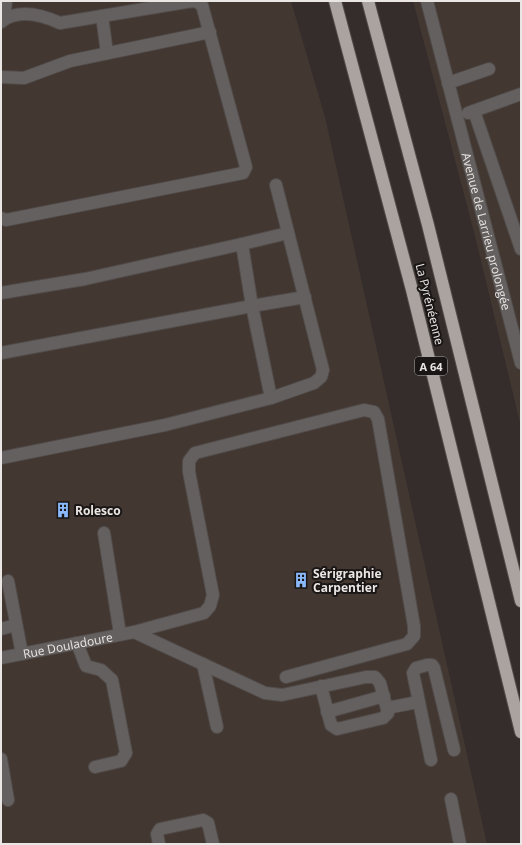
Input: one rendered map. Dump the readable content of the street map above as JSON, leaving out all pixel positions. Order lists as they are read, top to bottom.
{
  "streets": {
    "highway": ["La Pyrénéenne", "A 64"],
    "street": ["Avenue de Larrieu prolongée", "Rue Douladoure"]
  },
  "places": {
    "building": ["Rolesco", "Sérigraphie Carpentier"]
  }
}
